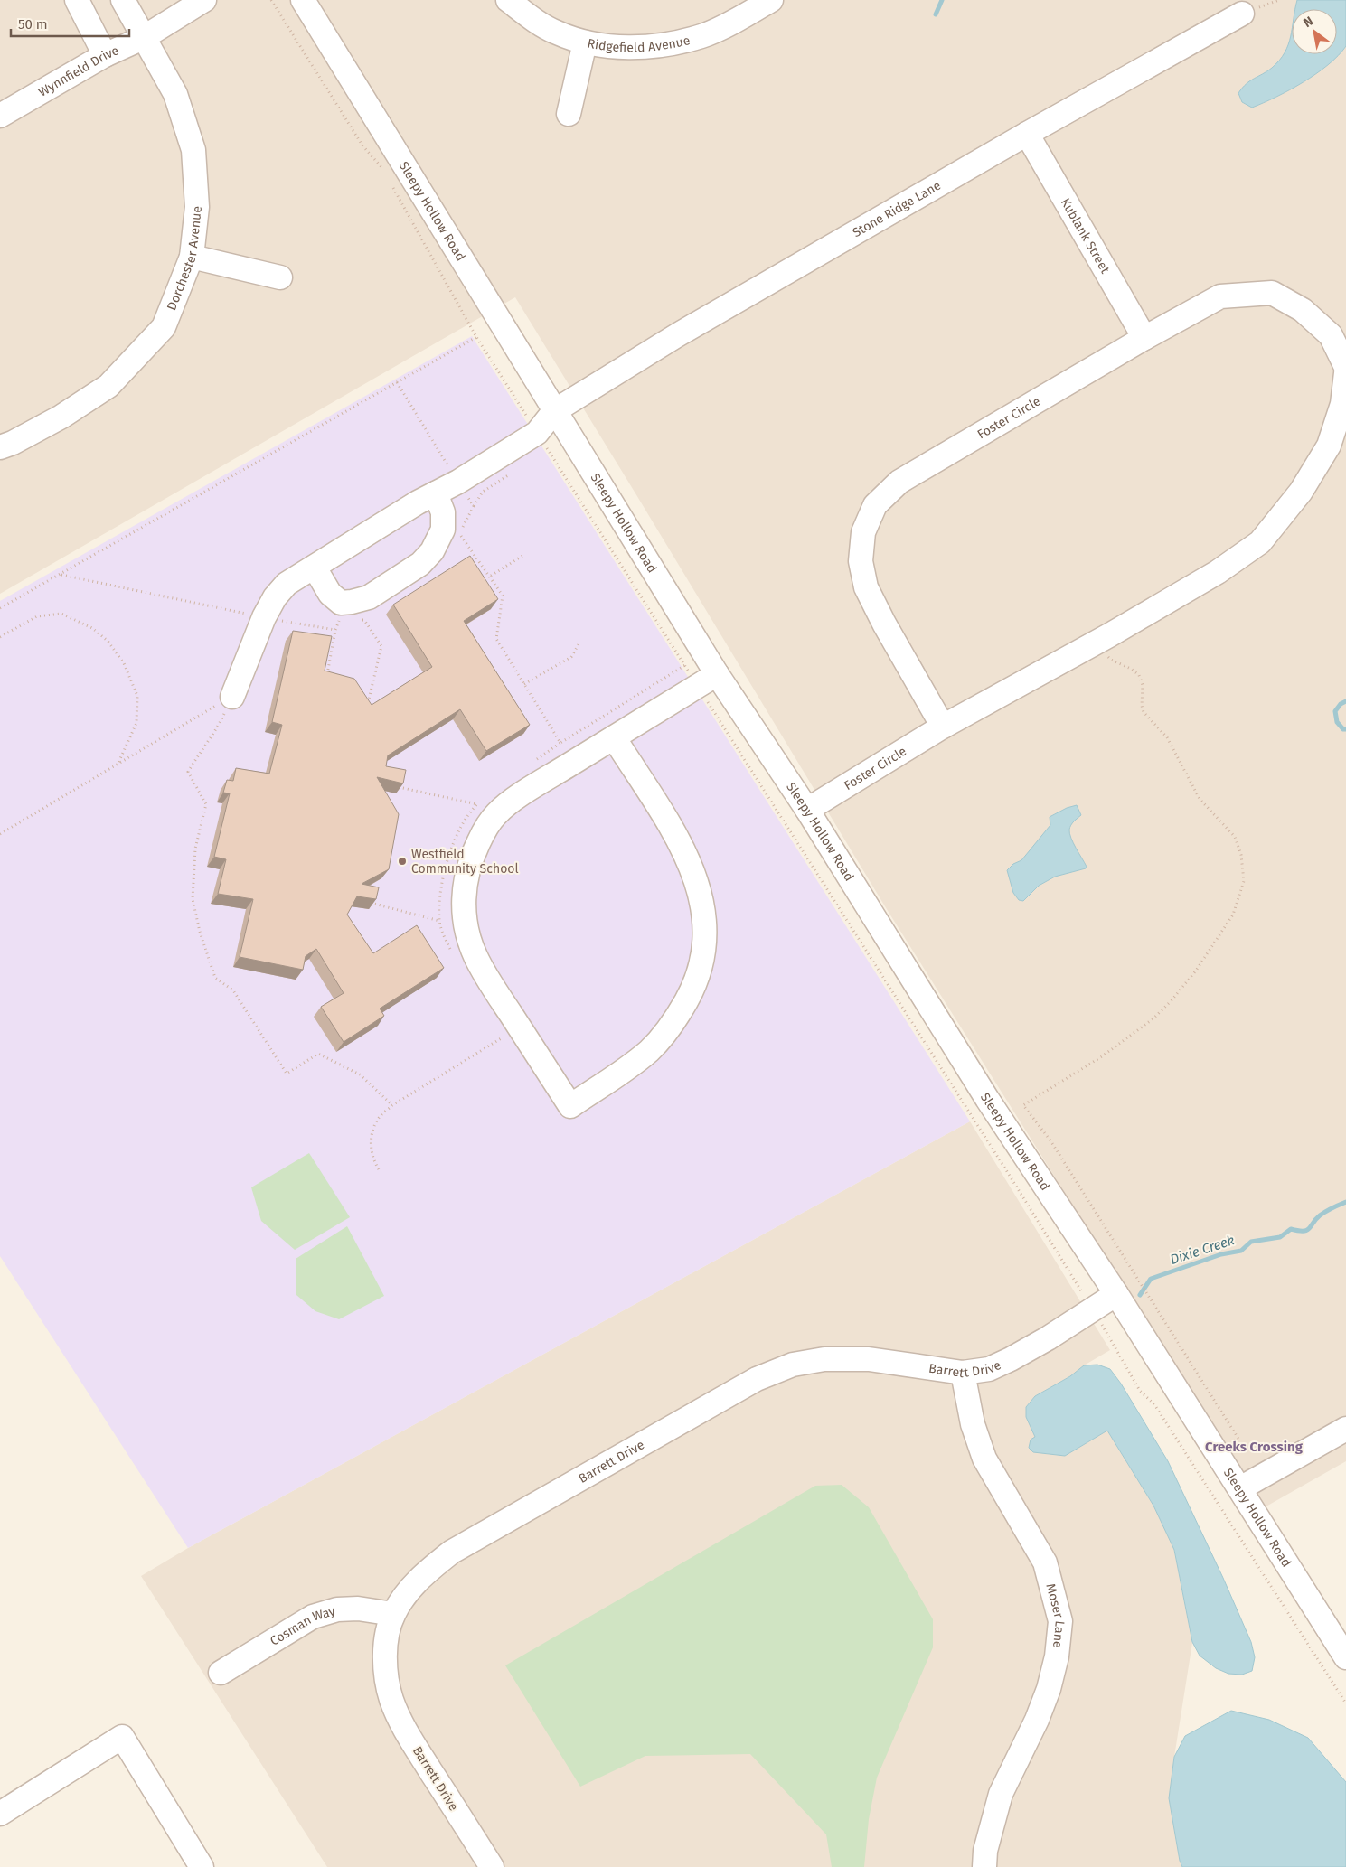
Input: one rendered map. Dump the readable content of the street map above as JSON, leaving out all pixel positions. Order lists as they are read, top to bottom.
{
  "streets": {
    "street": [
      "Ridgefield Avenue",
      "Wynnfield Drive",
      "Stone Ridge Lane",
      "Sleepy Hollow Road",
      "Kublank Street",
      "Dorchester Avenue",
      "Foster Circle",
      "Barrett Drive",
      "Moser Lane",
      "Cosman Way"
    ]
  },
  "crossings": [
    ["Wynnfield Drive", "Dorchester Avenue"],
    ["Stone Ridge Lane", "Sleepy Hollow Road"],
    ["Stone Ridge Lane", "Kublank Street"],
    ["Sleepy Hollow Road", "Foster Circle"],
    ["Sleepy Hollow Road", "Barrett Drive"],
    ["Kublank Street", "Foster Circle"],
    ["Barrett Drive", "Moser Lane"],
    ["Barrett Drive", "Cosman Way"]
  ],
  "districts": ["Creeks Crossing"],
  "water": ["Dixie Creek"],
  "places": ["Westfield Community School"],
  "scale_bar": "50 m",
  "north": "top left"
}
